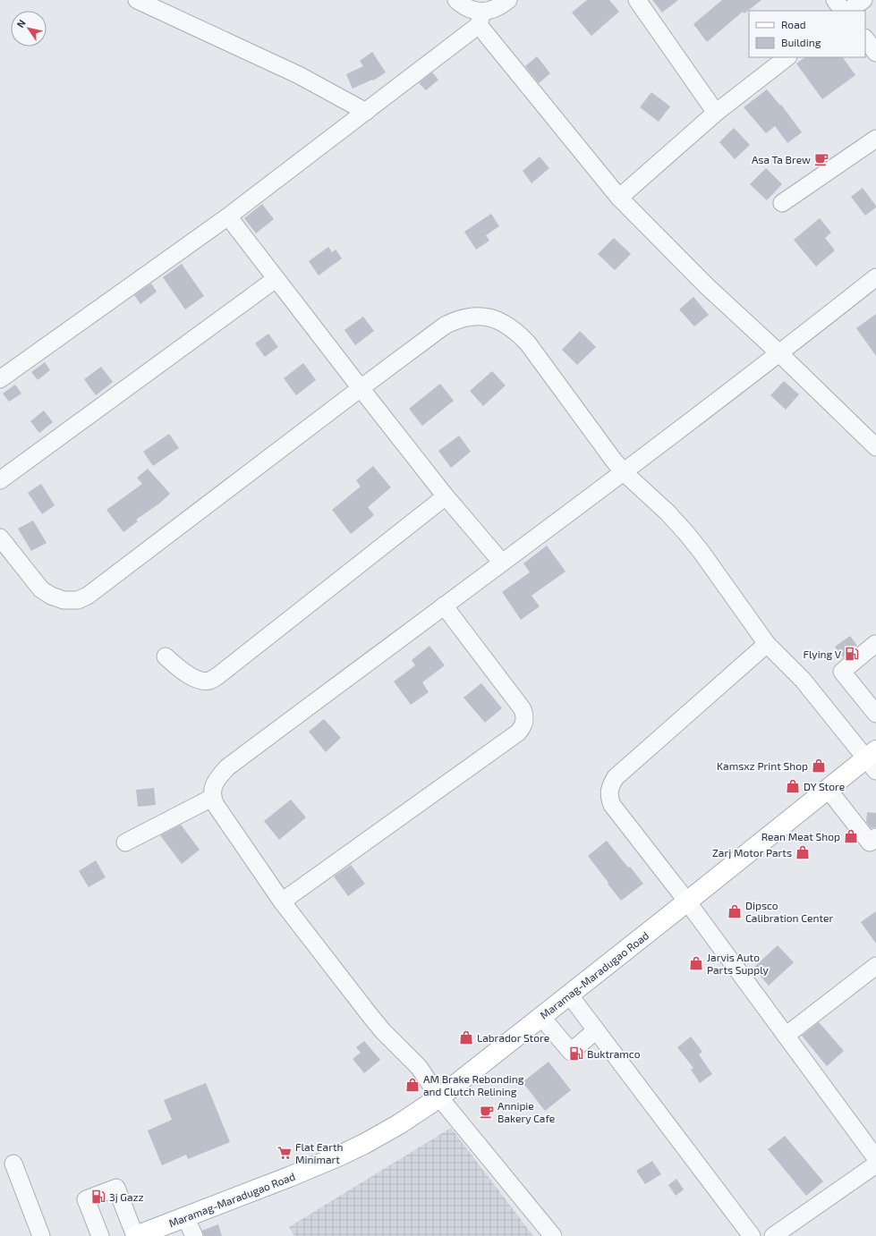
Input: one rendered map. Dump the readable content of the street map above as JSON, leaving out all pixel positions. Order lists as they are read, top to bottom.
{
  "streets": {
    "main road": ["Maramag-Maradugao Road"]
  },
  "places": {
    "cafe": ["Asa Ta Brew", "Annipie Bakery Cafe"],
    "fuel station": ["Flying V", "Buktramco", "3j Gazz"],
    "shop": [
      "Kamsxz Print Shop",
      "DY Store",
      "Rean Meat Shop",
      "Zarj Motor Parts",
      "Dipsco Calibration Center",
      "Jarvis Auto Parts Supply",
      "Labrador Store",
      "AM Brake Rebonding and Clutch Relining"
    ],
    "supermarket": ["Flat Earth Minimart"]
  },
  "legend": ["Road", "Building"],
  "north": "top left"
}
